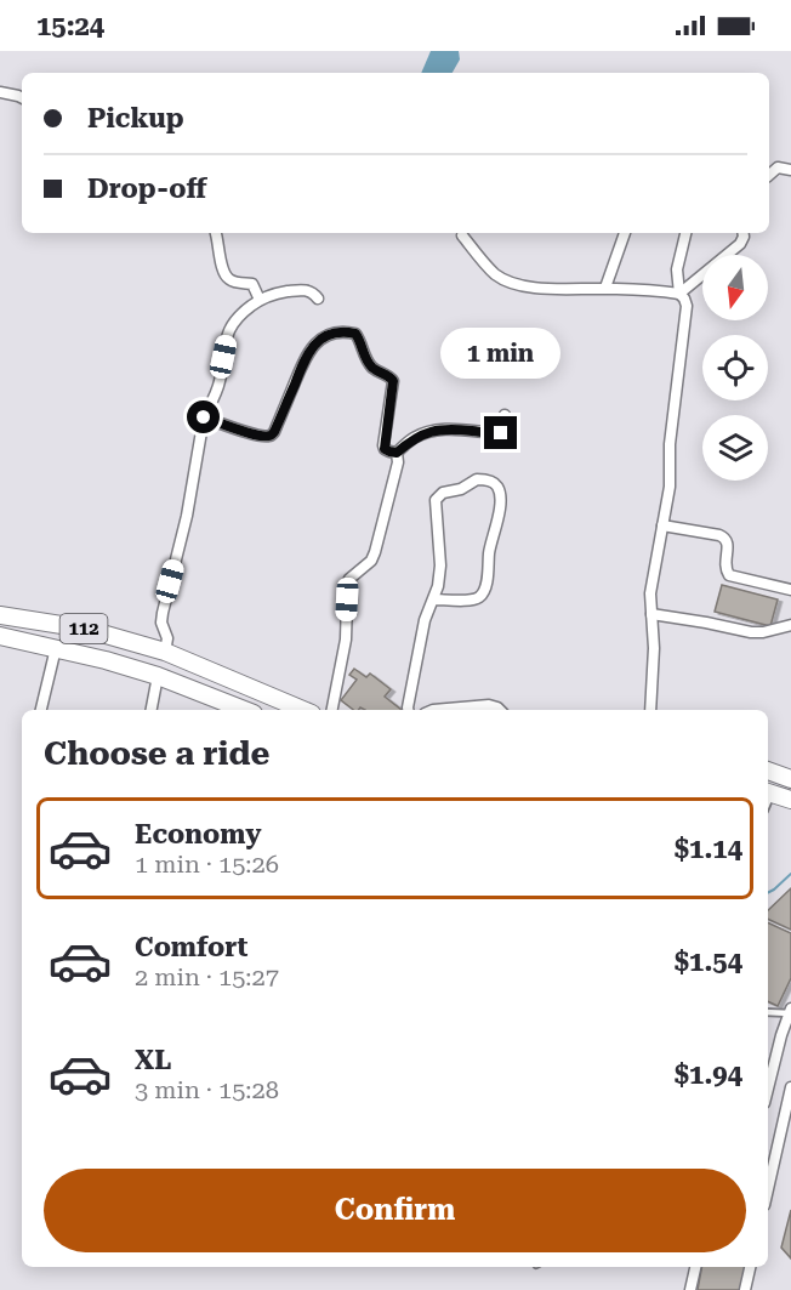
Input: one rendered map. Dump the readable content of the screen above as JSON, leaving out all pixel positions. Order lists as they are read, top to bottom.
{
  "streets": {
    "main road": ["112"]
  },
  "north": "bottom",
  "page": {
    "status": "15:24",
    "banner": ["Pickup", "Drop-off"],
    "bubble": "1 min",
    "heading": "Choose a ride",
    "list": [
      {
        "name": "Economy",
        "note": "1 min · 15:26",
        "value": "$1.14"
      },
      {
        "name": "Comfort",
        "note": "2 min · 15:27",
        "value": "$1.54"
      },
      {
        "name": "XL",
        "note": "3 min · 15:28",
        "value": "$1.94"
      }
    ],
    "buttons": "Confirm"
  }
}
